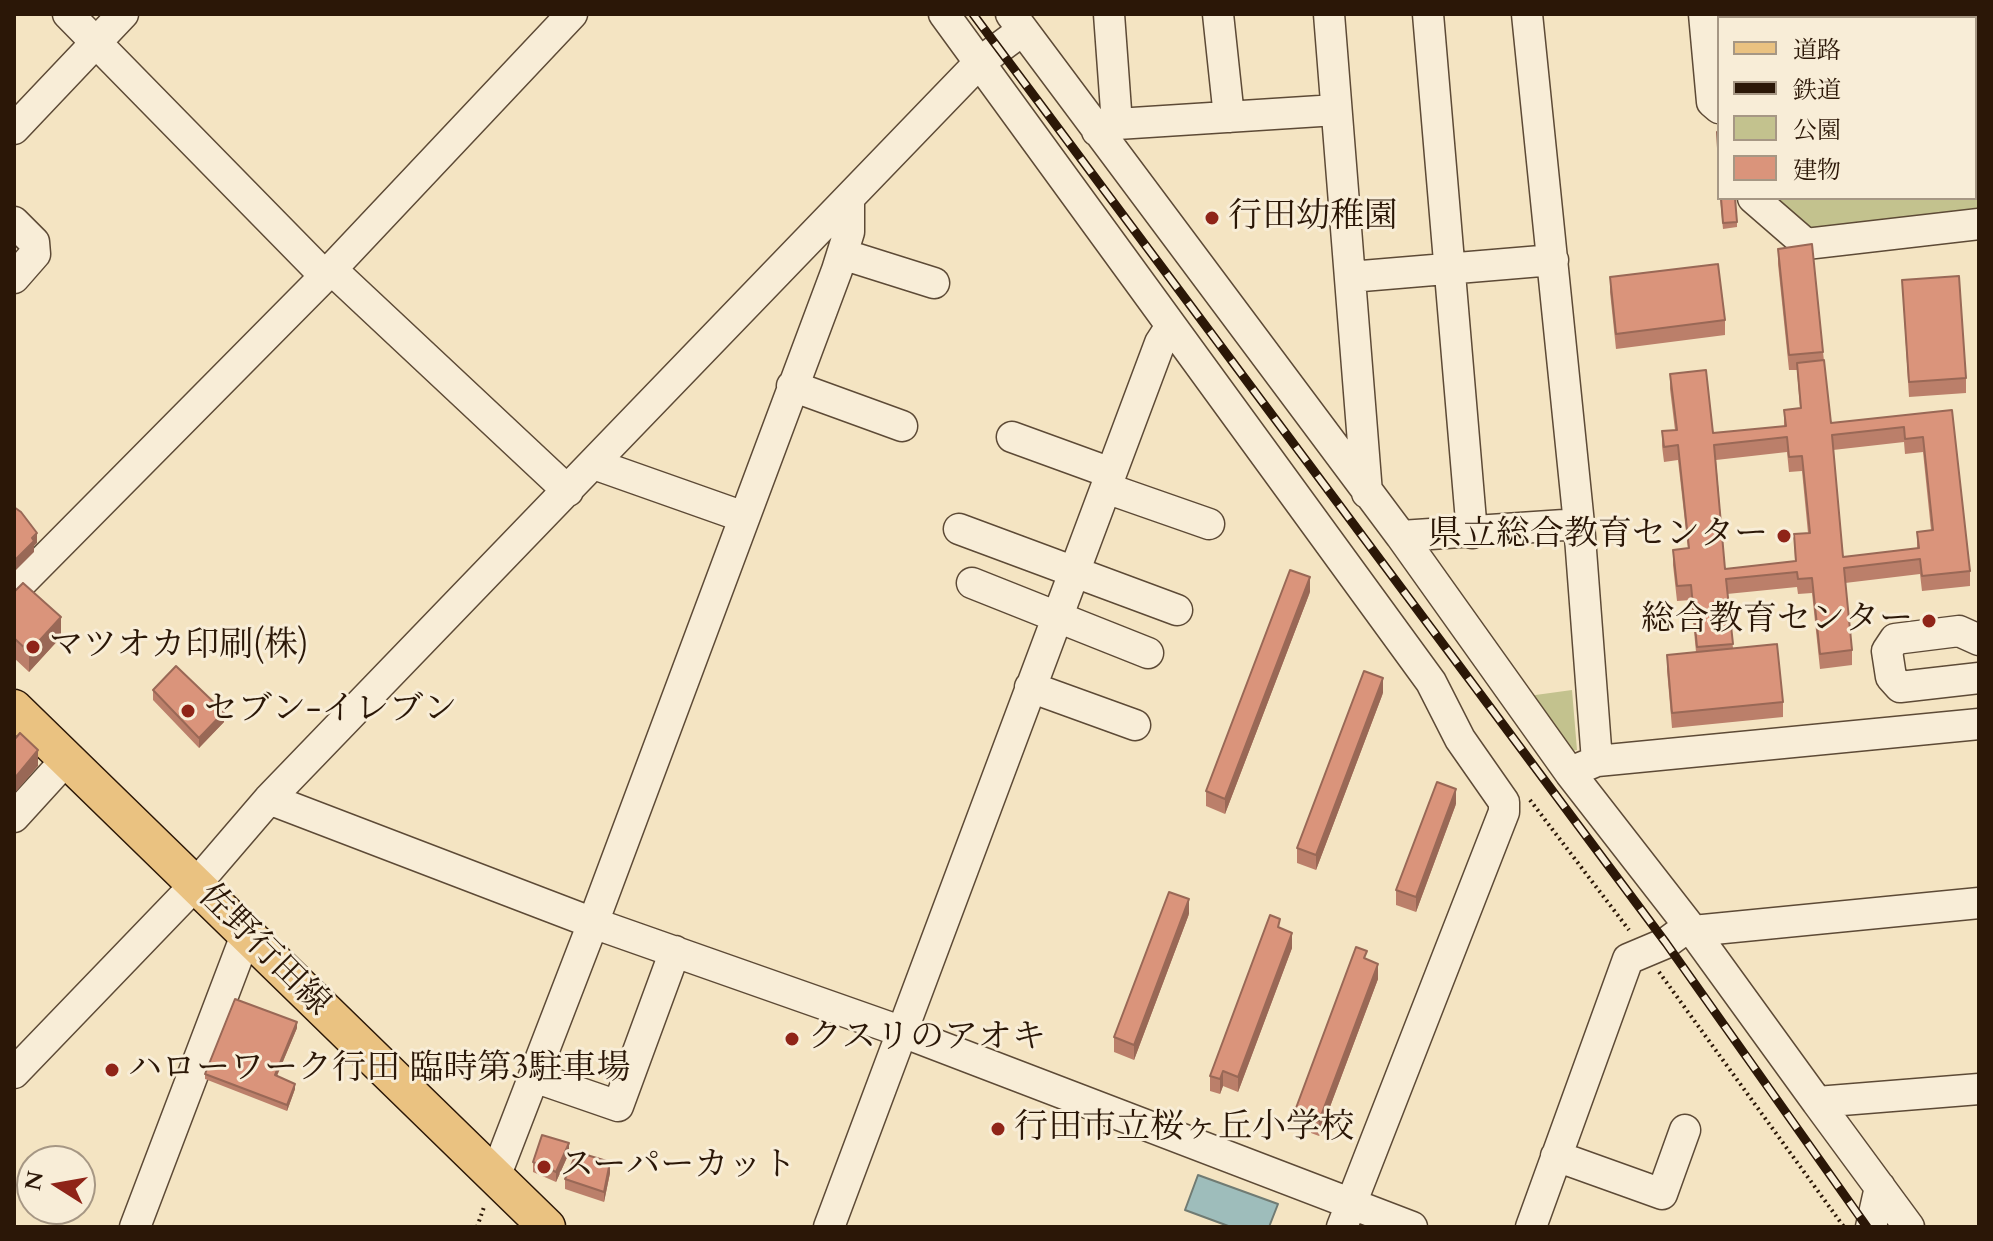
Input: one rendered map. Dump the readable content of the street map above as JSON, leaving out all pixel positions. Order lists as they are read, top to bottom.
{
  "streets": {
    "main road": ["佐野行田線"]
  },
  "places": [
    "行田幼稚園",
    "県立総合教育センター",
    "総合教育センター",
    "マツオカ印刷(株)",
    "セブン-イレブン",
    "クスリのアオキ",
    "ハローワーク行田 臨時第3駐車場",
    "行田市立桜ヶ丘小学校",
    "スーパーカット"
  ],
  "legend": [
    "道路",
    "鉄道",
    "公園",
    "建物"
  ],
  "north": "left"
}
